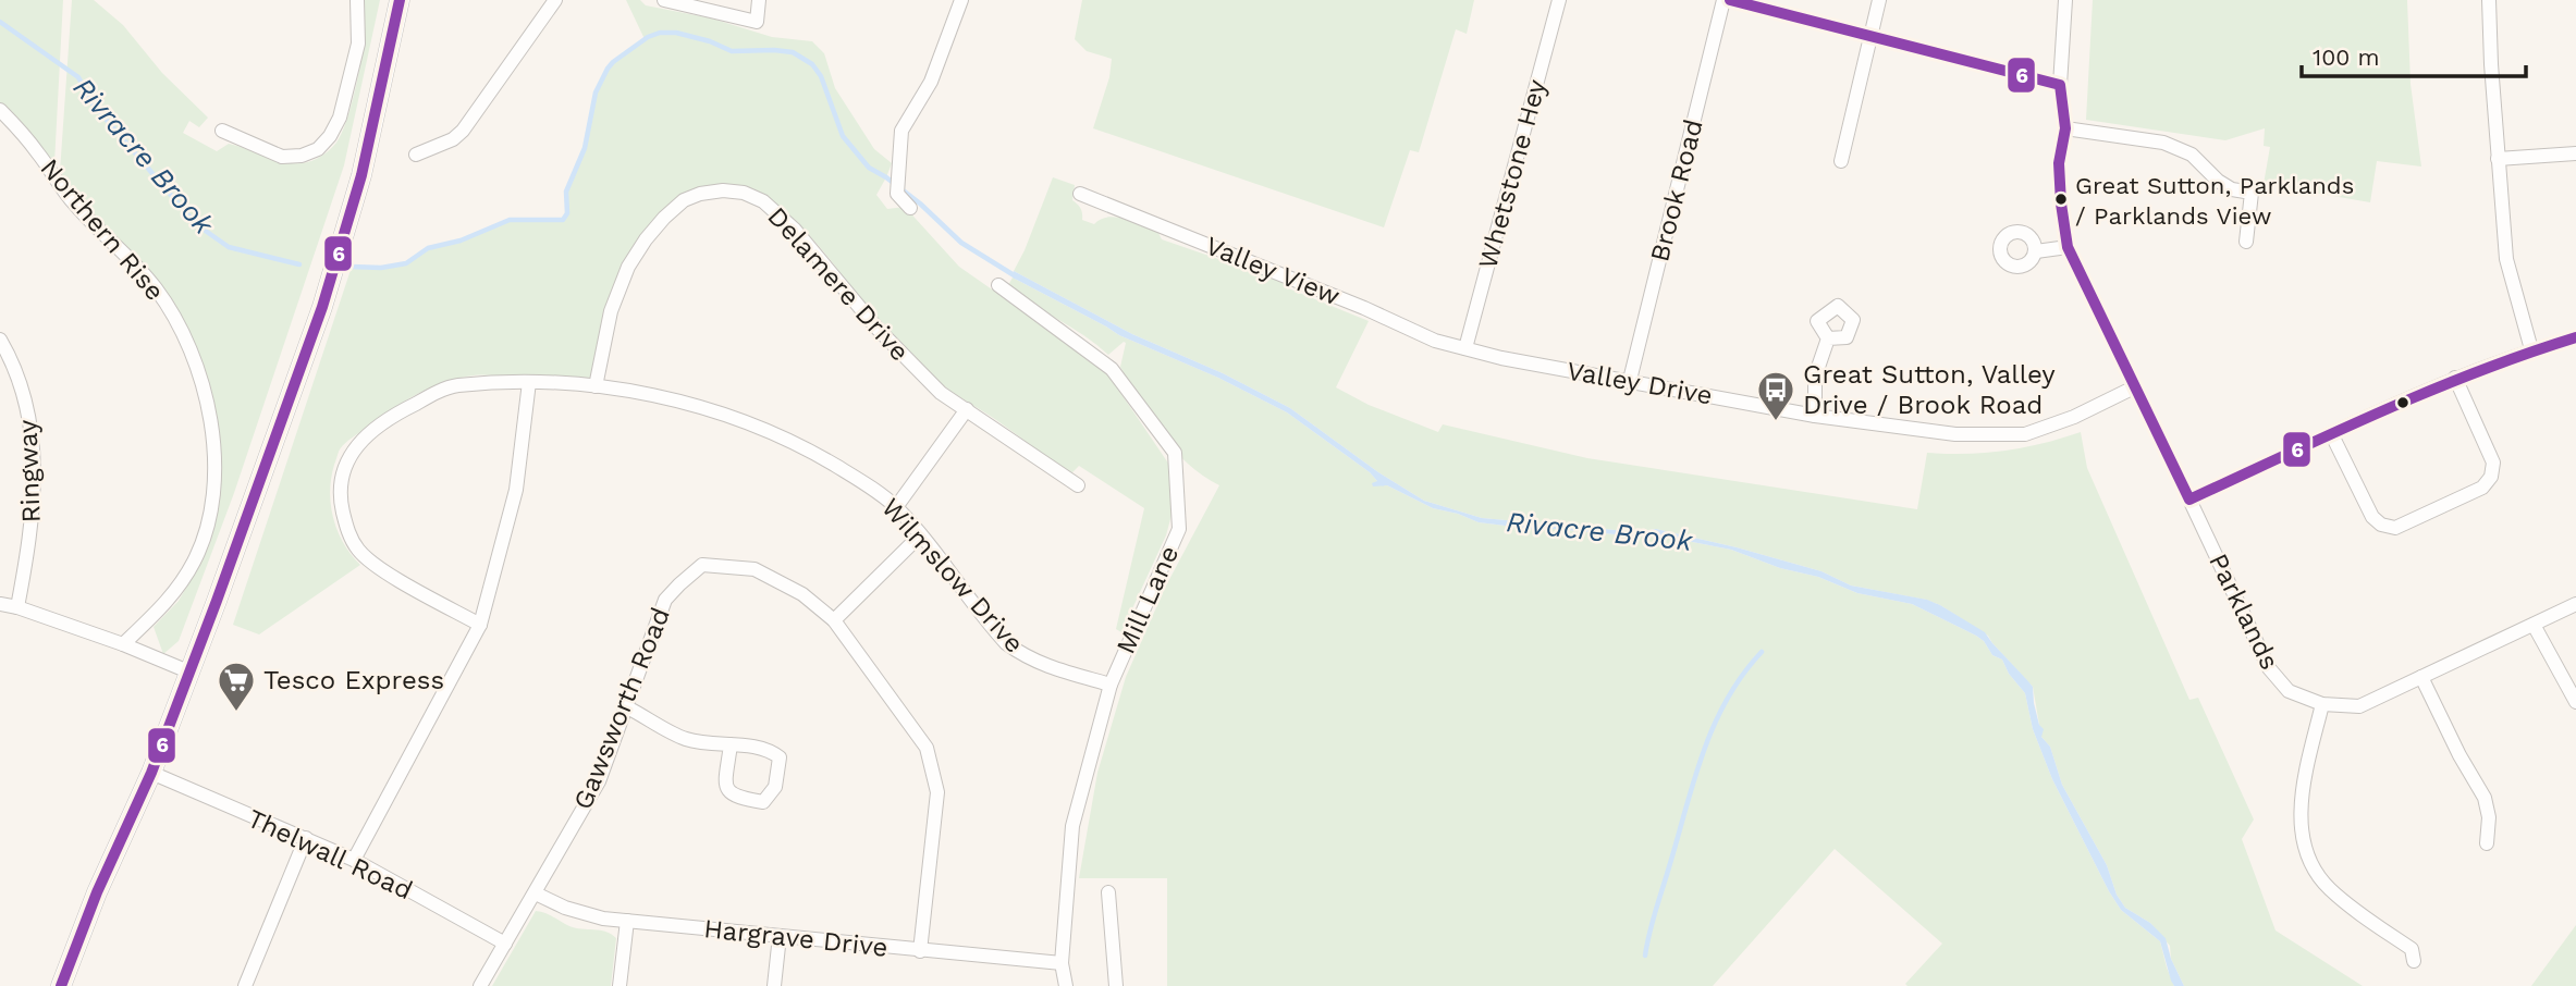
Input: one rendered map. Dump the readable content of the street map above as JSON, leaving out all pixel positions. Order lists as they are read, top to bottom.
{
  "streets": {
    "street": [
      "Whetstone Hey",
      "Brook Road",
      "Northern Rise",
      "Valley View",
      "Delamere Drive",
      "Valley Drive",
      "Ringway",
      "Wilmslow Drive",
      "Mill Lane",
      "Parklands",
      "Gawsworth Road",
      "Thelwall Road",
      "Hargrave Drive"
    ]
  },
  "crossings": [
    ["Whetstone Hey", "Valley View"],
    ["Whetstone Hey", "Valley Drive"],
    ["Brook Road", "Valley Drive"],
    ["Valley View", "Valley Drive"],
    ["Delamere Drive", "Wilmslow Drive"],
    ["Valley Drive", "Parklands"],
    ["Wilmslow Drive", "Mill Lane"],
    ["Mill Lane", "Hargrave Drive"],
    ["Gawsworth Road", "Thelwall Road"],
    ["Gawsworth Road", "Hargrave Drive"]
  ],
  "water": ["Rivracre Brook", "Rivacre Brook"],
  "places": {
    "other": ["Great Sutton, Parklands / Parklands View"],
    "bus stop": ["Great Sutton, Valley Drive / Brook Road"],
    "supermarket": ["Tesco Express"]
  },
  "lines": ["transit line 6"],
  "scale_bar": "100 m"
}
